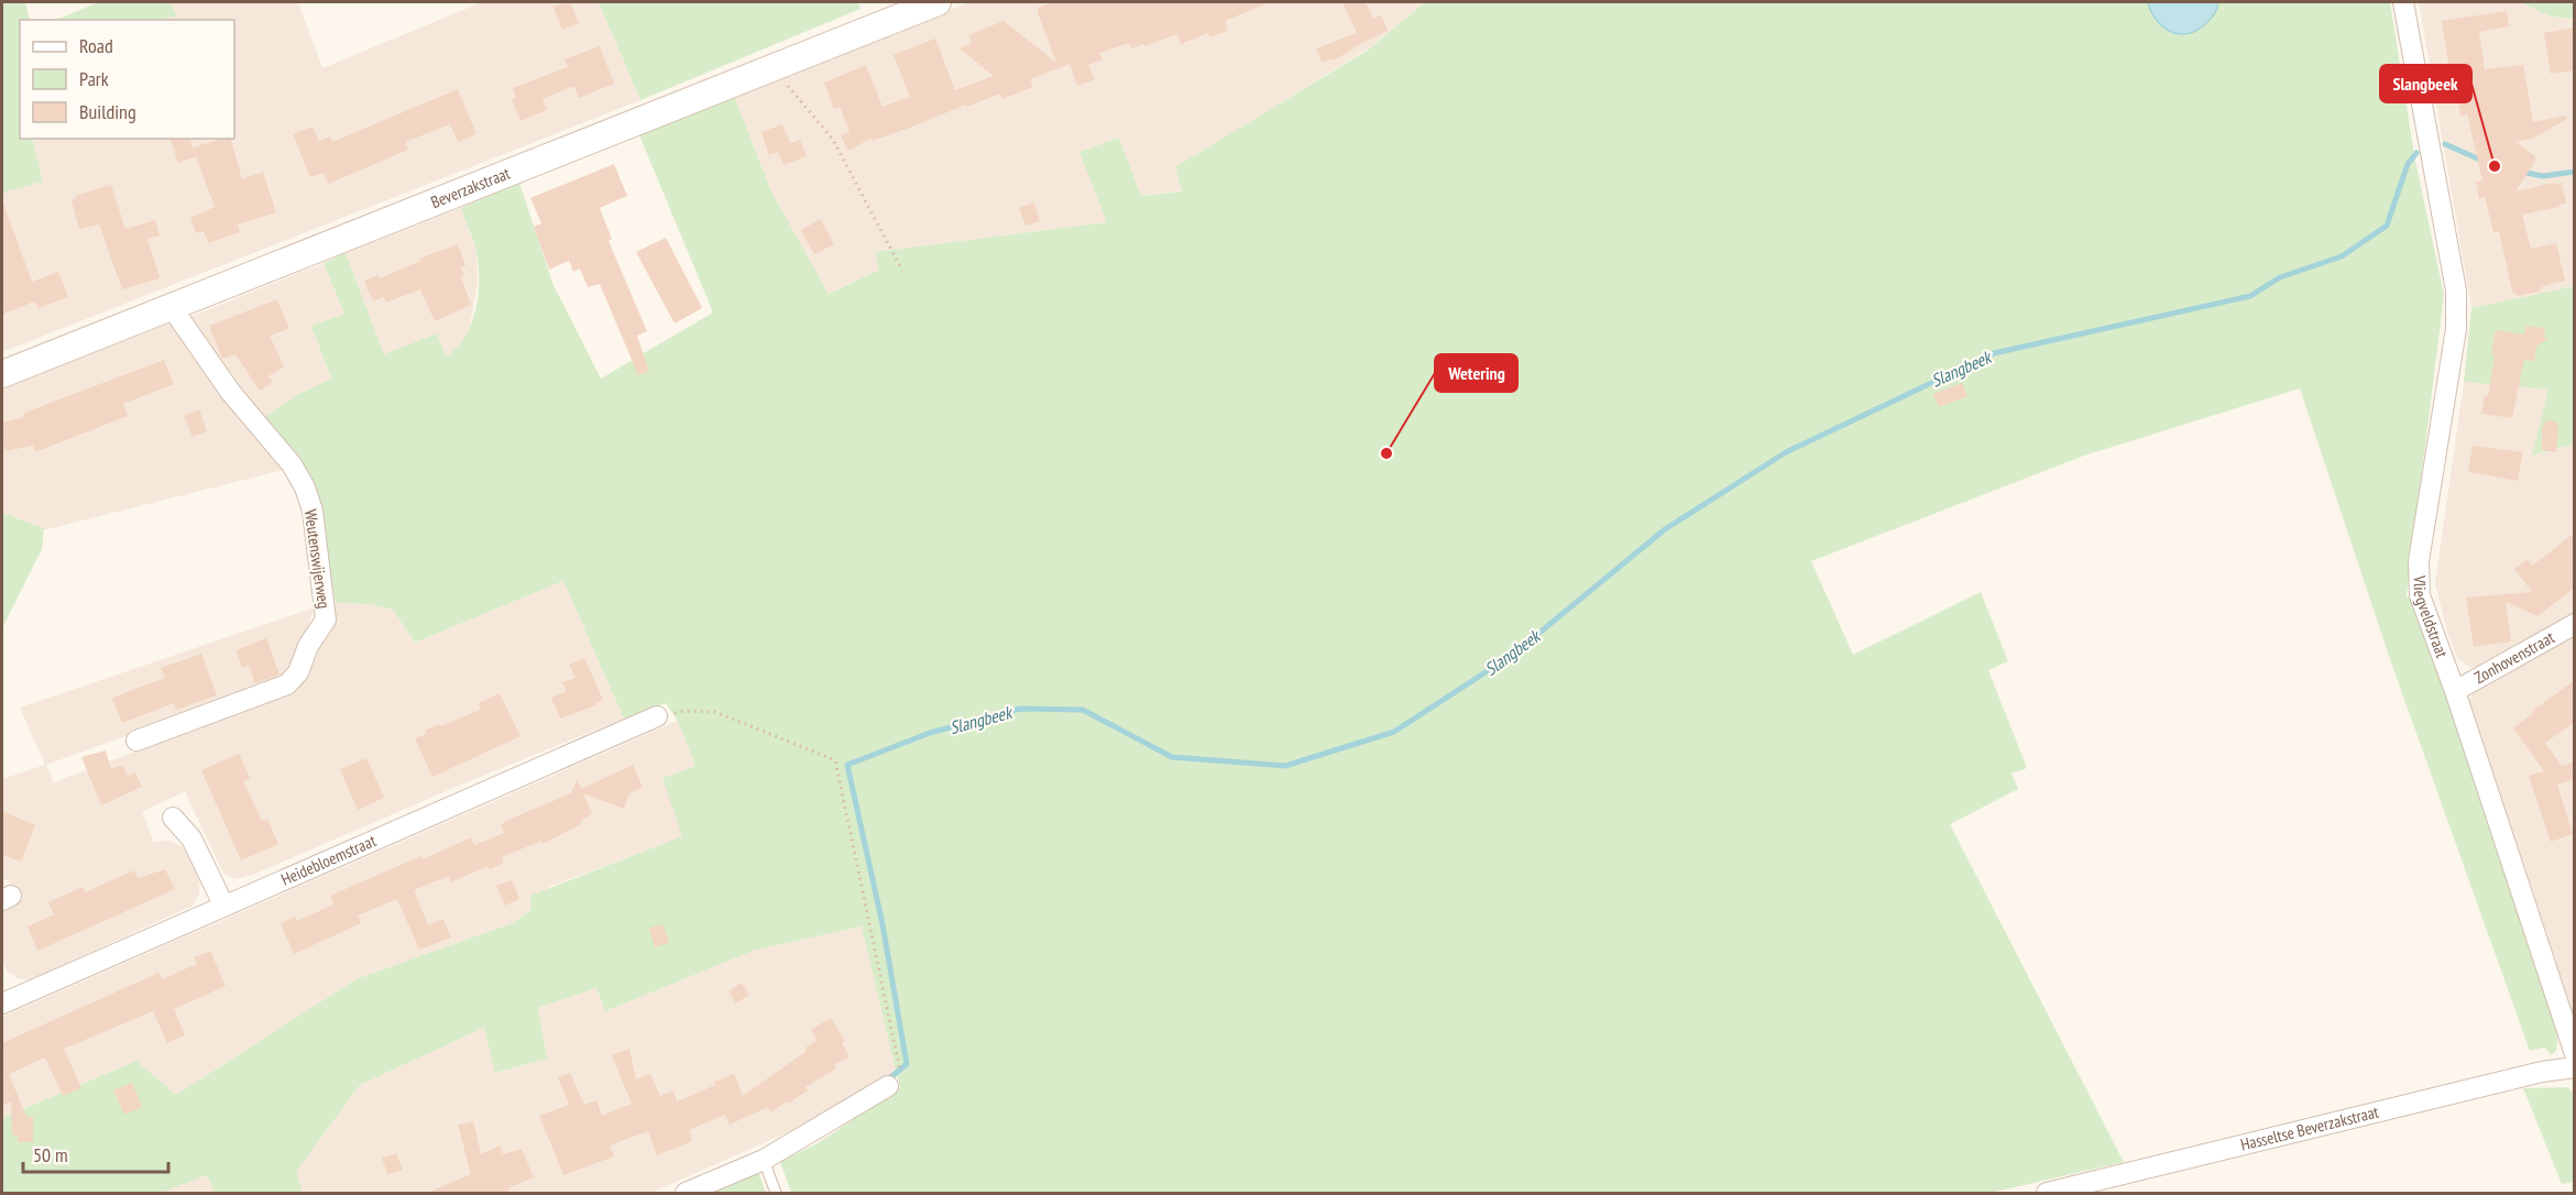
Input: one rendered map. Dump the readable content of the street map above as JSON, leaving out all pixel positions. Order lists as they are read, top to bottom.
{
  "streets": {
    "street": [
      "Beverzakstraat",
      "Weutenswijerweg",
      "Vliegveldstraat",
      "Zonhovenstraat",
      "Heidebloemstraat",
      "Hasseltse Beverzakstraat"
    ]
  },
  "crossings": [
    ["Beverzakstraat", "Weutenswijerweg"],
    ["Vliegveldstraat", "Zonhovenstraat"]
  ],
  "water": ["Slangbeek"],
  "places": ["Slangbeek", "Wetering"],
  "legend": ["Road", "Park", "Building"],
  "scale_bar": "50 m"
}
